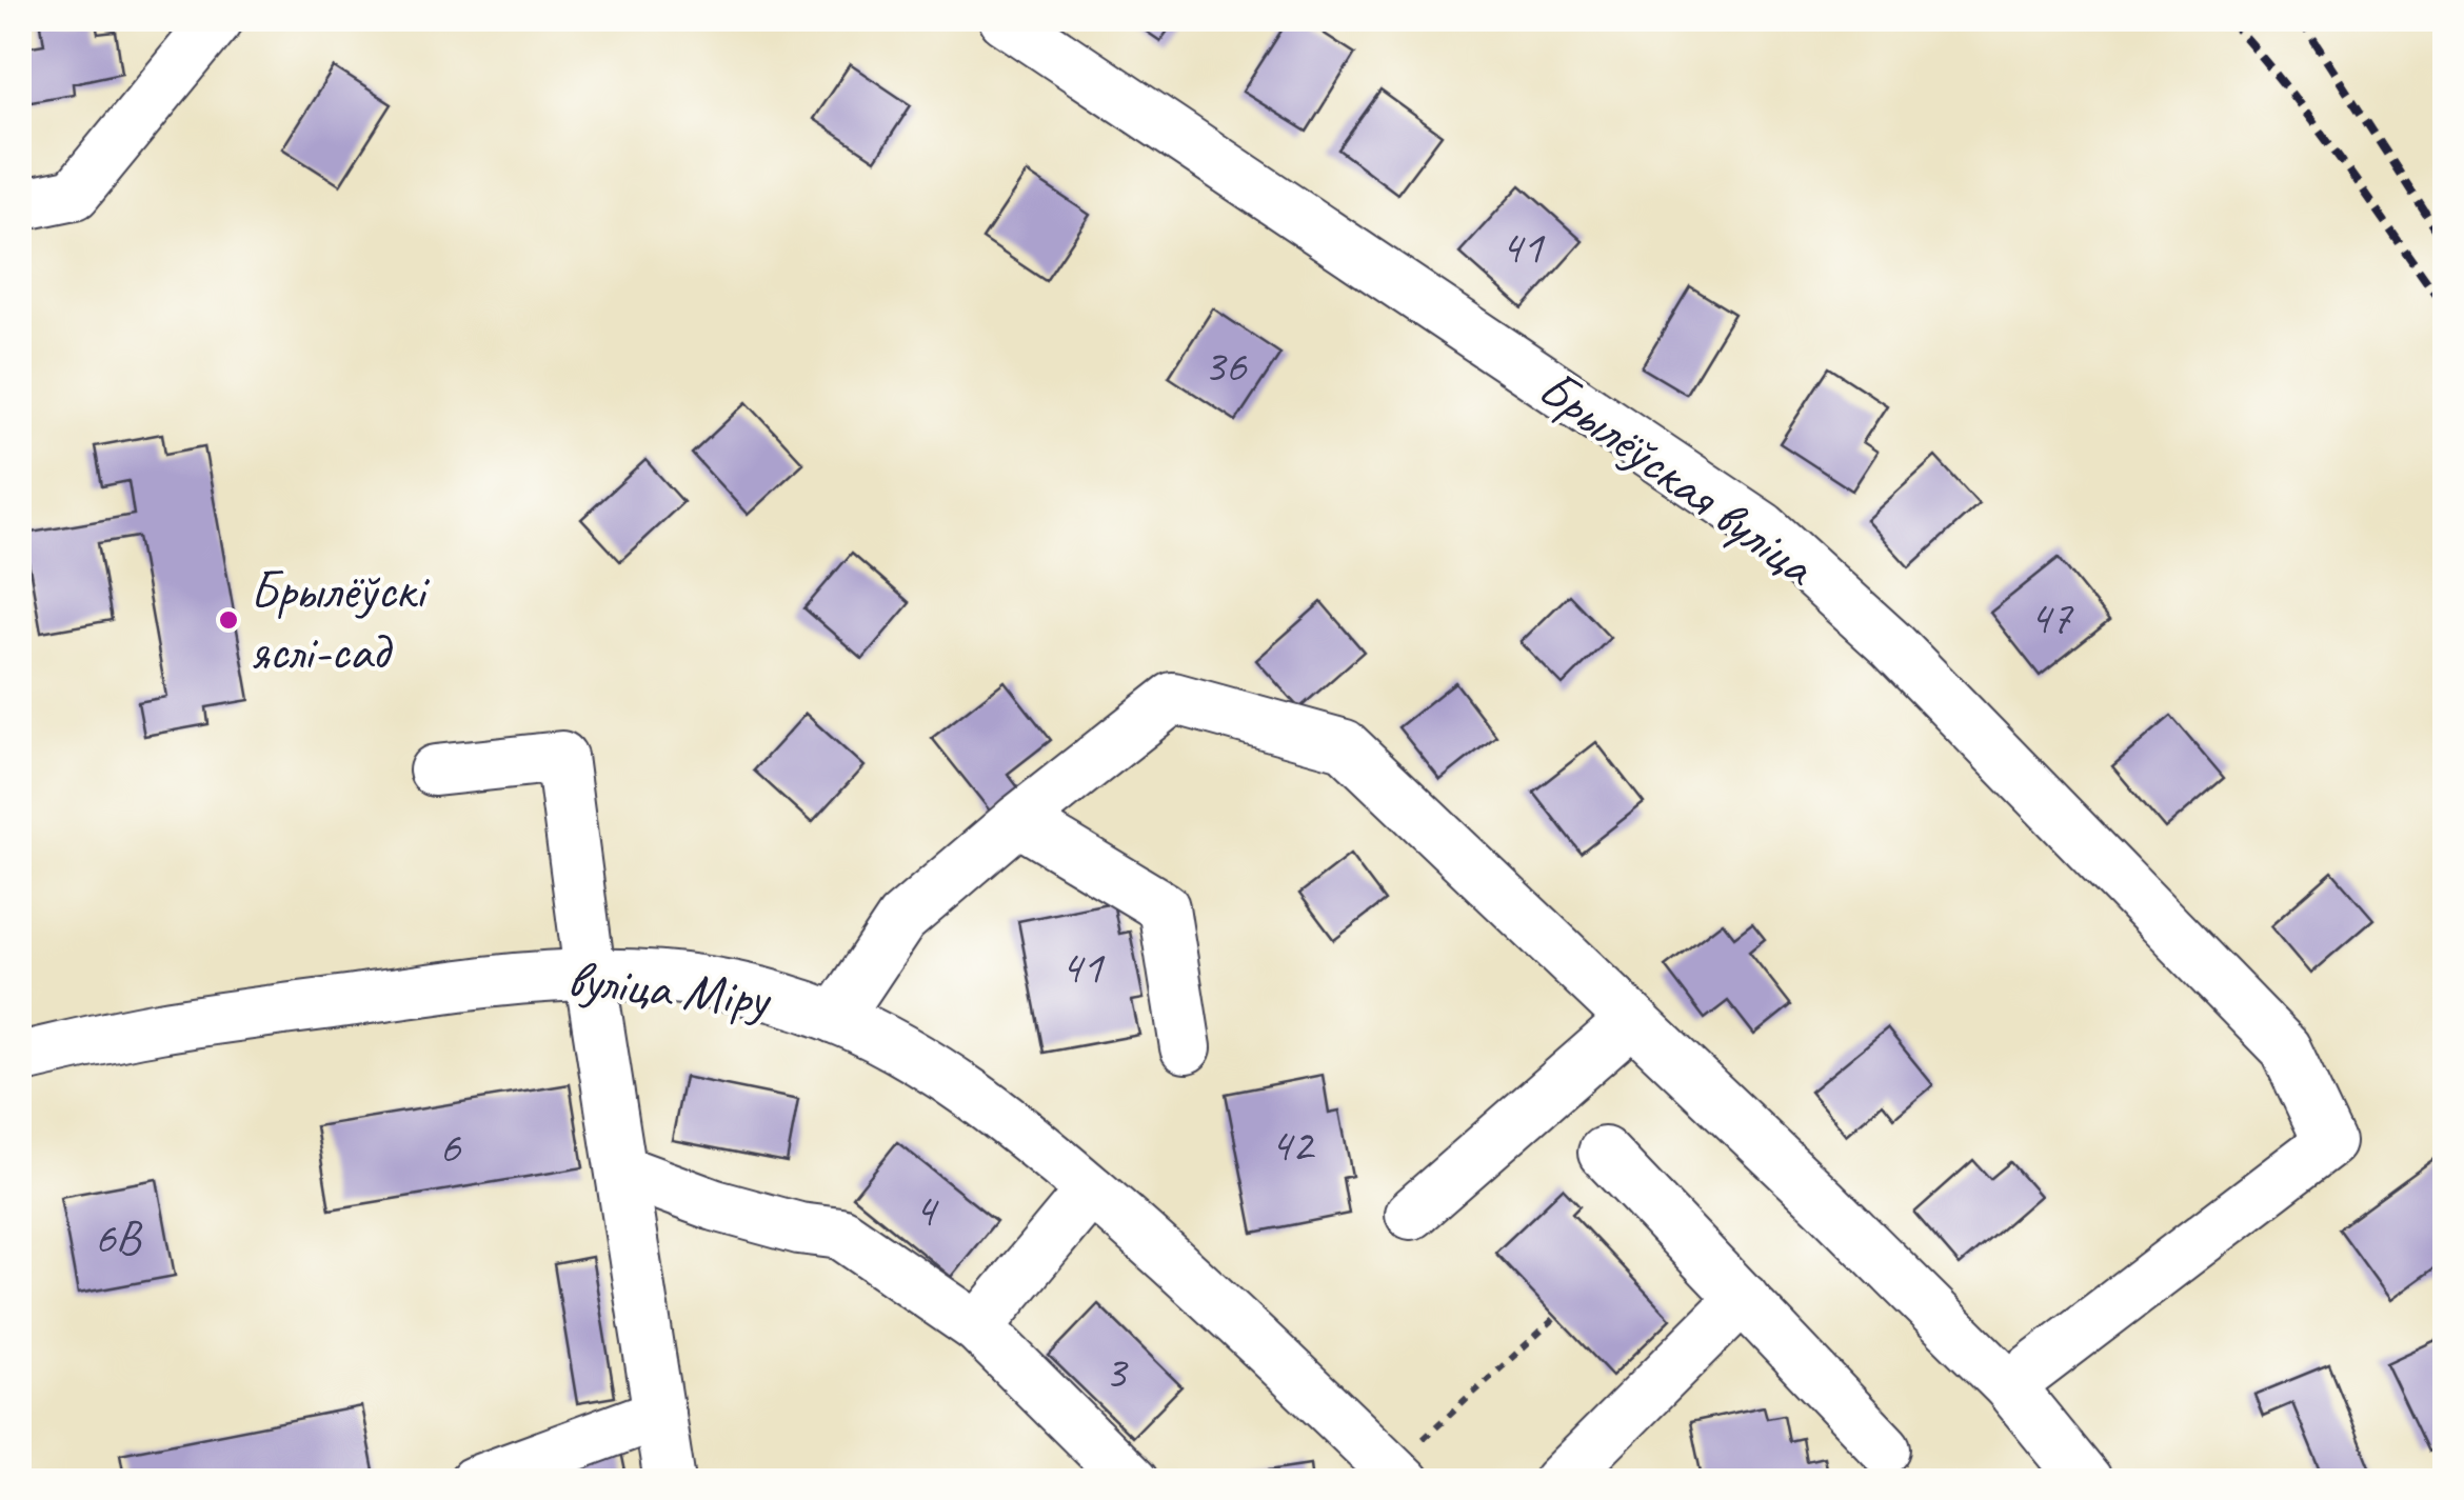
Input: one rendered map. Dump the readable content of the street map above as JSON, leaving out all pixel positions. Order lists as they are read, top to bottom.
{
  "streets": {
    "street": ["Брылёўская вуліца", "вуліца Міру"]
  },
  "places": ["Брылёўскі яслі-сад"],
  "house_numbers": [
    "41",
    "36",
    "47",
    "41",
    "42",
    "6",
    "4",
    "6В",
    "3"
  ]
}
